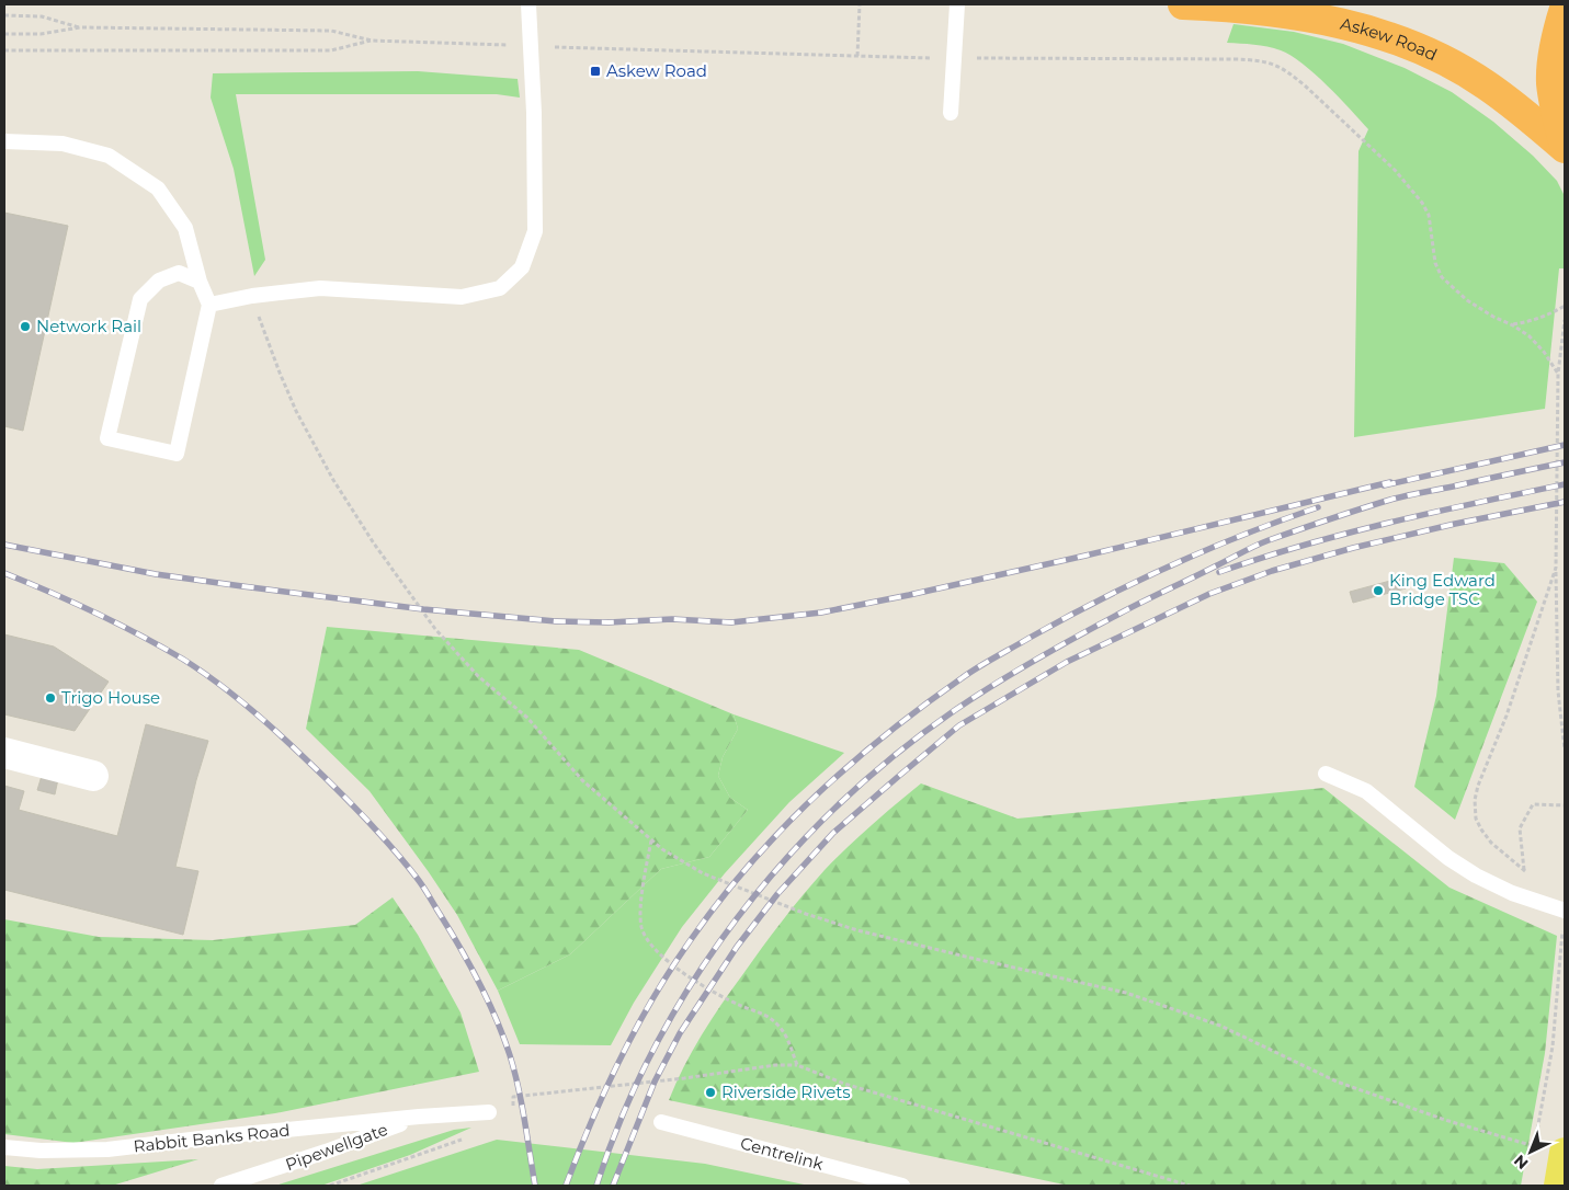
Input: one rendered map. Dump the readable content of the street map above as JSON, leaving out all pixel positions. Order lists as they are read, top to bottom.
{
  "streets": {
    "highway": ["Askew Road"],
    "lane": ["Rabbit Banks Road", "Pipewellgate", "Centrelink"]
  },
  "crossings": [
    ["Rabbit Banks Road", "Pipewellgate"]
  ],
  "places": {
    "transit": ["Askew Road"],
    "other": [
      "Network Rail",
      "King Edward Bridge TSC",
      "Trigo House",
      "Riverside Rivets"
    ]
  },
  "north": "bottom left"
}
